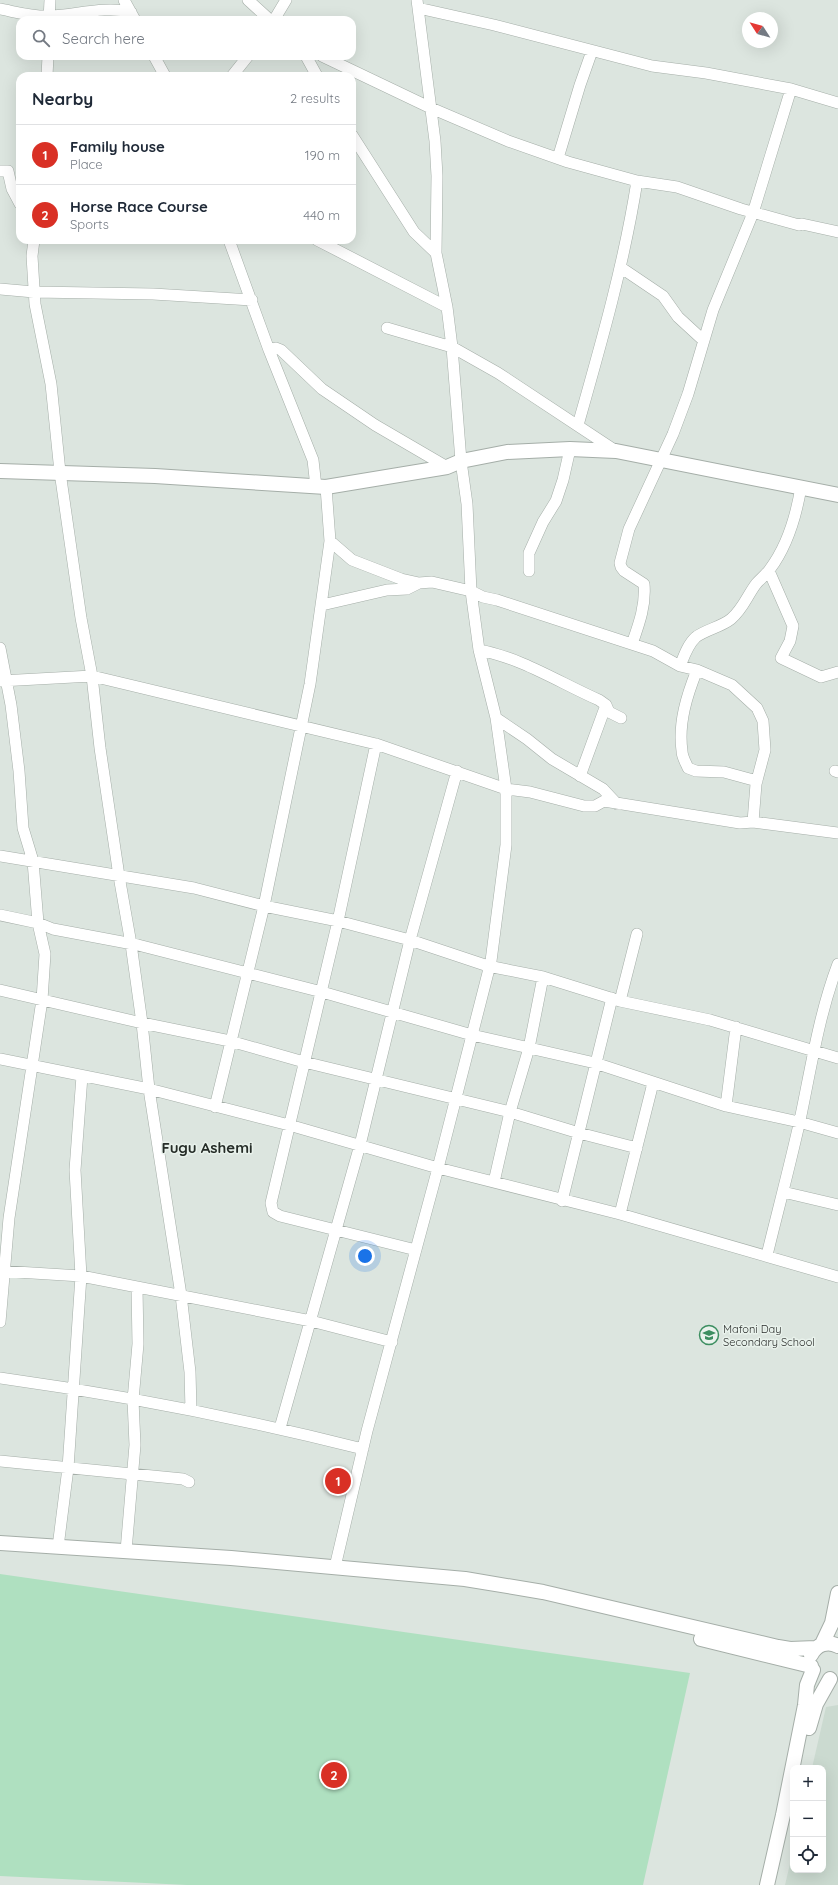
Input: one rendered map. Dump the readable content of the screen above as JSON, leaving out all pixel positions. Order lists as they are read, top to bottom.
{
  "districts": ["Fugu Ashemi"],
  "places": {
    "school or university": ["Mafoni Day Secondary School"]
  },
  "north": "top left",
  "page": {
    "search": "Search here",
    "heading": ["Nearby", "2 results"],
    "list": [
      {
        "mark": "1",
        "name": "Family house",
        "note": "Place",
        "value": "190 m"
      },
      {
        "mark": "2",
        "name": "Horse Race Course",
        "note": "Sports",
        "value": "440 m"
      }
    ],
    "pins": ["1", "2"],
    "map_buttons": ["+", "−"]
  }
}
